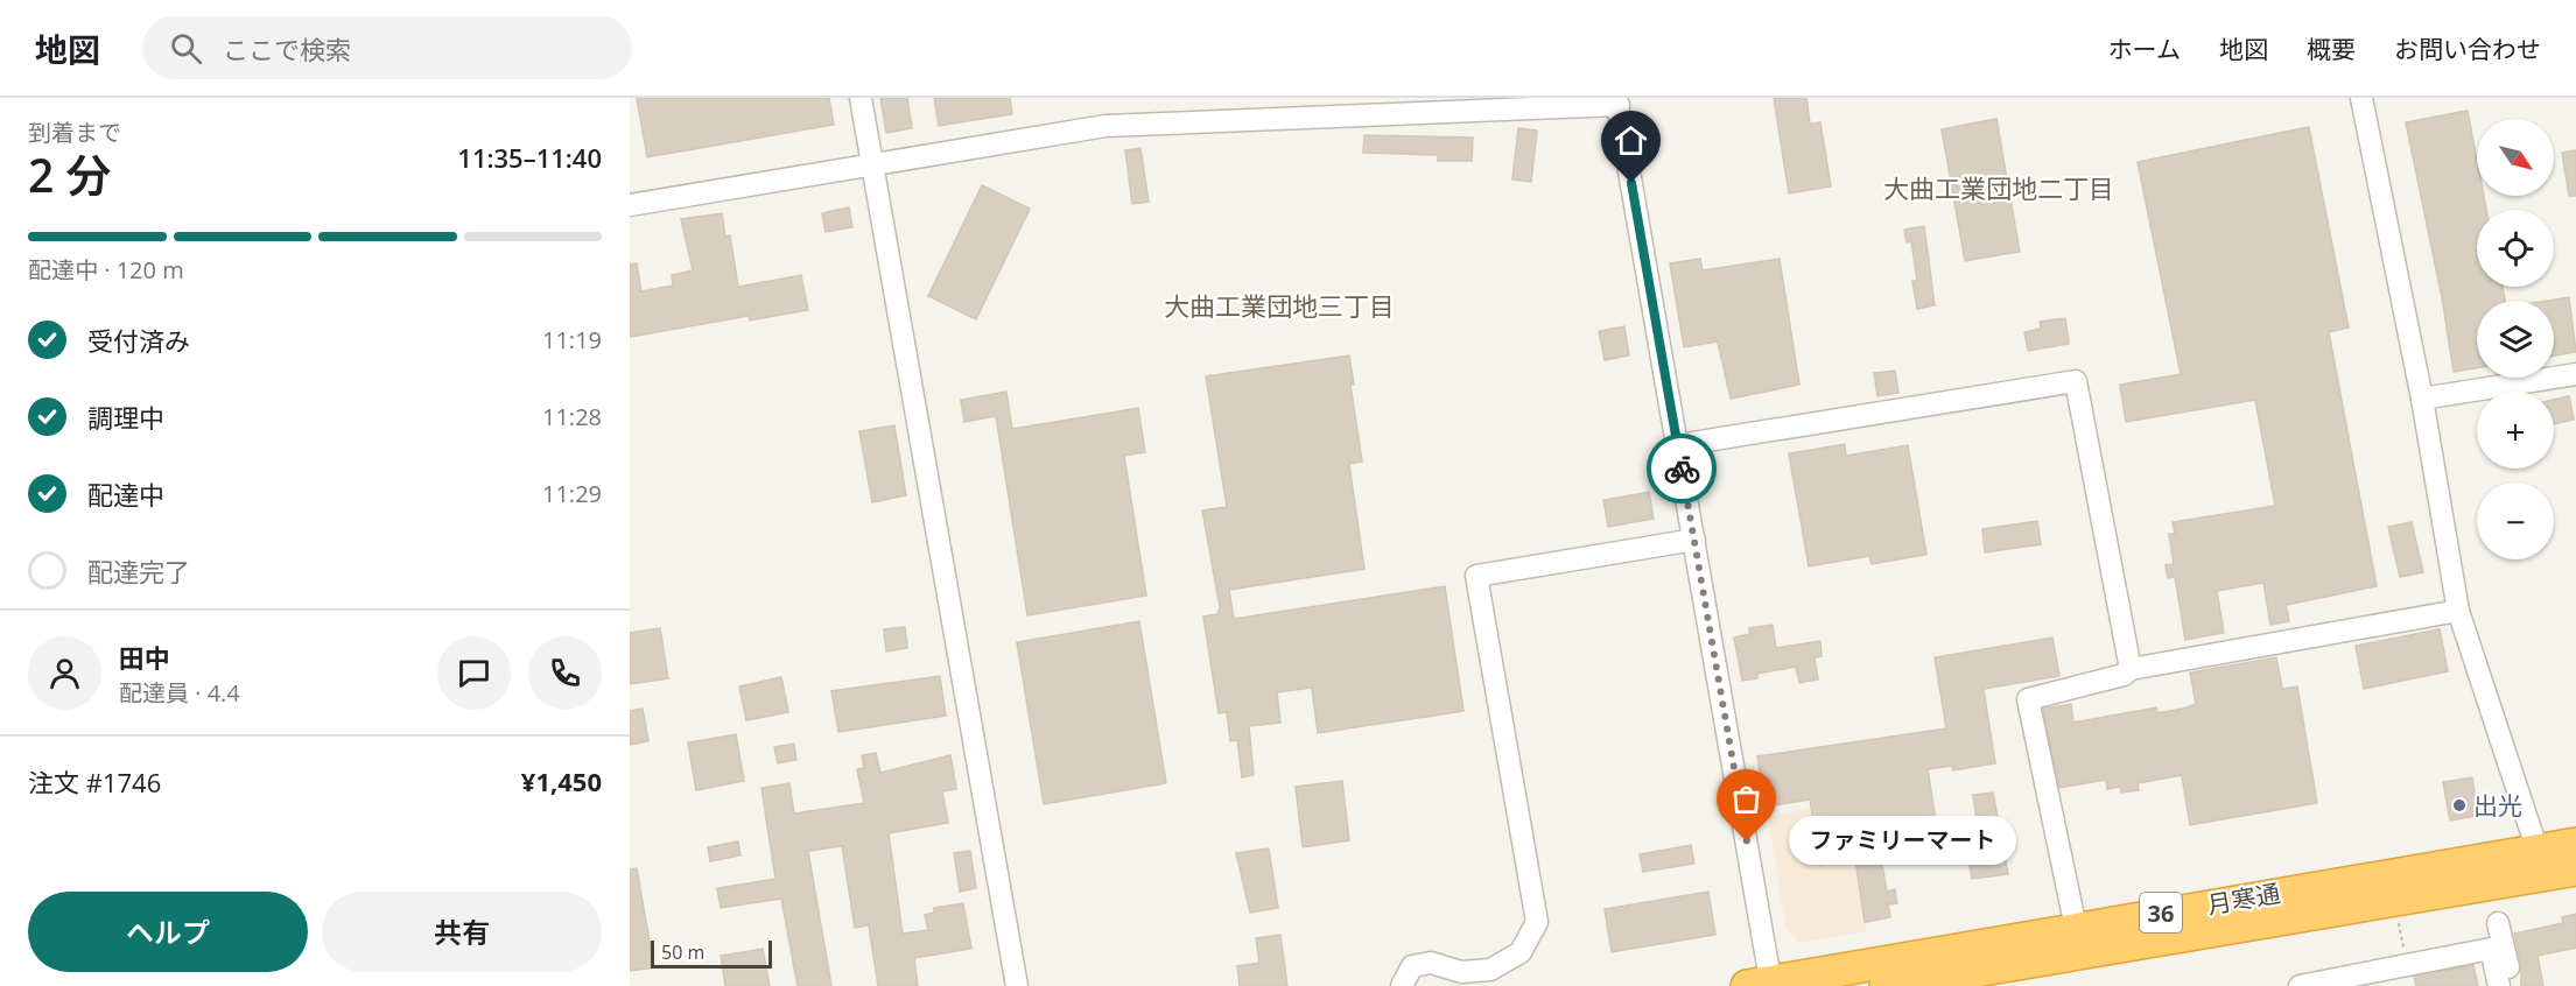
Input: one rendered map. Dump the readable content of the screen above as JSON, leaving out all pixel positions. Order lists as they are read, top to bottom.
{
  "streets": {
    "highway": ["月寒通", "36"]
  },
  "districts": ["大曲工業団地二丁目", "大曲工業団地三丁目"],
  "places": ["出光", "ファミリーマート"],
  "scale_bar": "50 m",
  "north": "bottom right",
  "page": {
    "header": "地図",
    "search": "ここで検索",
    "nav": [
      "ホーム",
      "地図",
      "概要",
      "お問い合わせ"
    ],
    "heading": ["2 分", "到着まで", "11:35–11:40"],
    "panel": [
      "田中",
      "配達員 · 4.4",
      "注文 #1746",
      "¥1,450"
    ],
    "map_buttons": ["+", "−"],
    "bar": "配達中 · 120 m",
    "list": [
      ["受付済み", "11:19"],
      ["調理中", "11:28"],
      ["配達中", "11:29"],
      "配達完了"
    ],
    "bubble": "ファミリーマート",
    "buttons": ["ヘルプ", "共有"],
    "scale": "50 m"
  }
}
